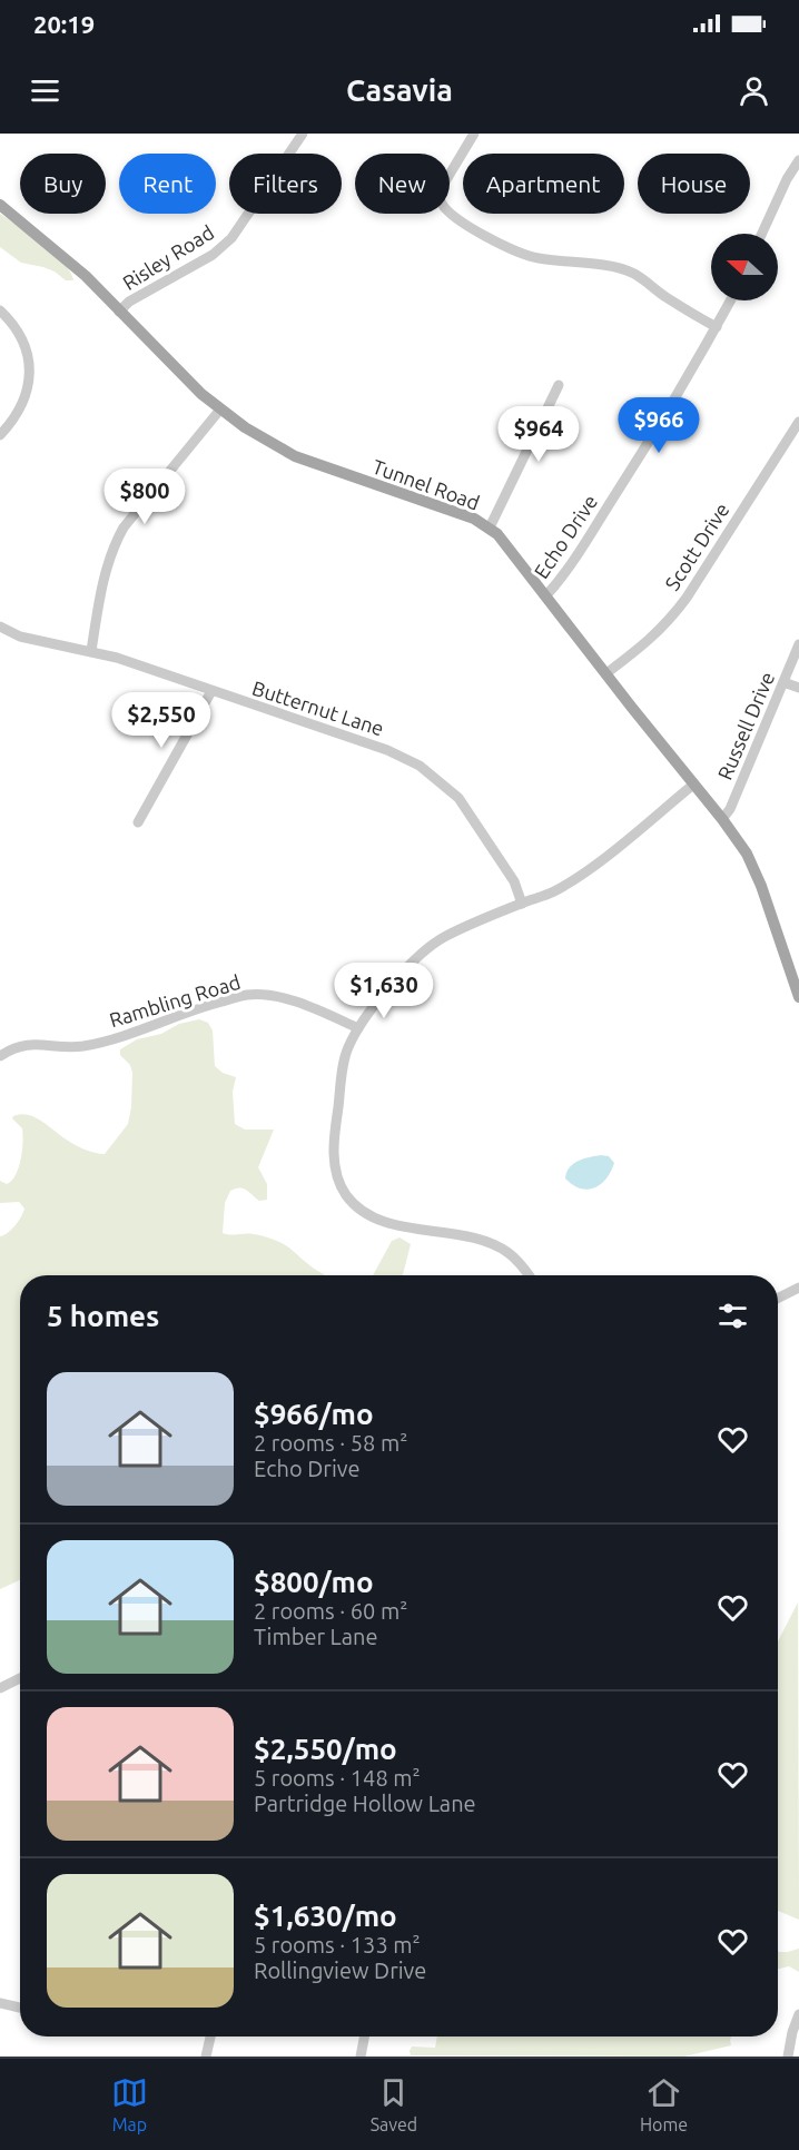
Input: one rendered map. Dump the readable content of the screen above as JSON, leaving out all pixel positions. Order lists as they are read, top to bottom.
{
  "streets": {
    "main road": ["Tunnel Road"],
    "street": [
      "Risley Road",
      "Echo Drive",
      "Scott Drive",
      "Butternut Lane",
      "Russell Drive",
      "Rambling Road"
    ]
  },
  "crossings": [
    ["Risley Road", "Tunnel Road"],
    ["Tunnel Road", "Echo Drive"],
    ["Tunnel Road", "Scott Drive"],
    ["Tunnel Road", "Russell Drive"]
  ],
  "north": "left",
  "page": {
    "status": "20:19",
    "header": "Casavia",
    "chip": [
      "Buy",
      "Rent",
      "Filters",
      "New",
      "Apartment",
      "House"
    ],
    "price": [
      "$966",
      "$964",
      "$800",
      "$2,550",
      "$1,630"
    ],
    "heading": "5 homes",
    "list": [
      {
        "name": "$966/mo",
        "note": "2 rooms · 58 m² · Echo Drive"
      },
      {
        "name": "$800/mo",
        "note": "2 rooms · 60 m² · Timber Lane"
      },
      {
        "name": "$2,550/mo",
        "note": "5 rooms · 148 m² · Partridge Hollow Lane"
      },
      {
        "name": "$1,630/mo",
        "note": "5 rooms · 133 m² · Rollingview Drive"
      }
    ],
    "tabs": ["Map", "Saved", "Home"]
  }
}
